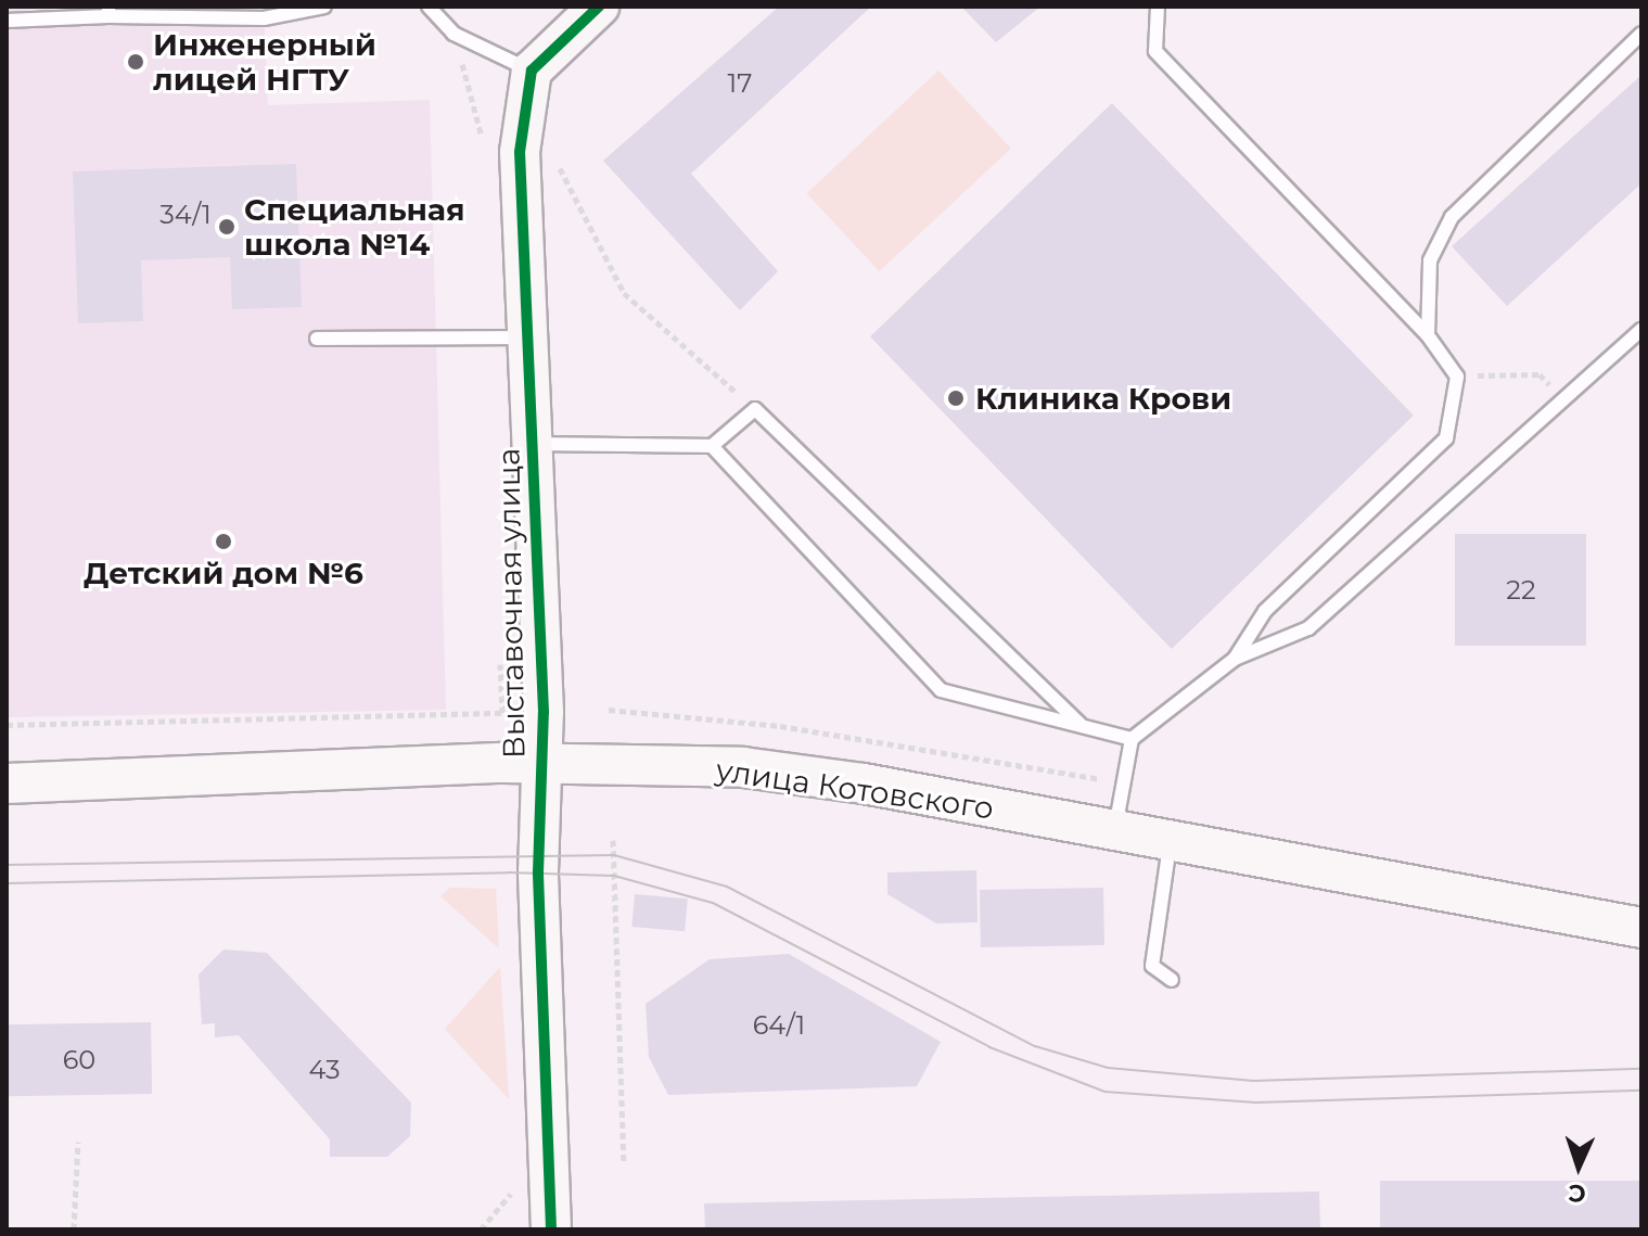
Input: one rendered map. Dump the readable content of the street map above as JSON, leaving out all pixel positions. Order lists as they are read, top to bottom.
{
  "streets": {
    "main road": ["Выставочная улица", "улица Котовского"]
  },
  "crossings": [
    ["Выставочная улица", "улица Котовского"]
  ],
  "places": [
    "Инженерный лицей НГТУ",
    "Специальная школа №14",
    "Клиника Крови",
    "Детский дом №6"
  ],
  "house_numbers": [
    "17",
    "34/1",
    "22",
    "64/1",
    "60",
    "43"
  ],
  "north": "bottom"
}
